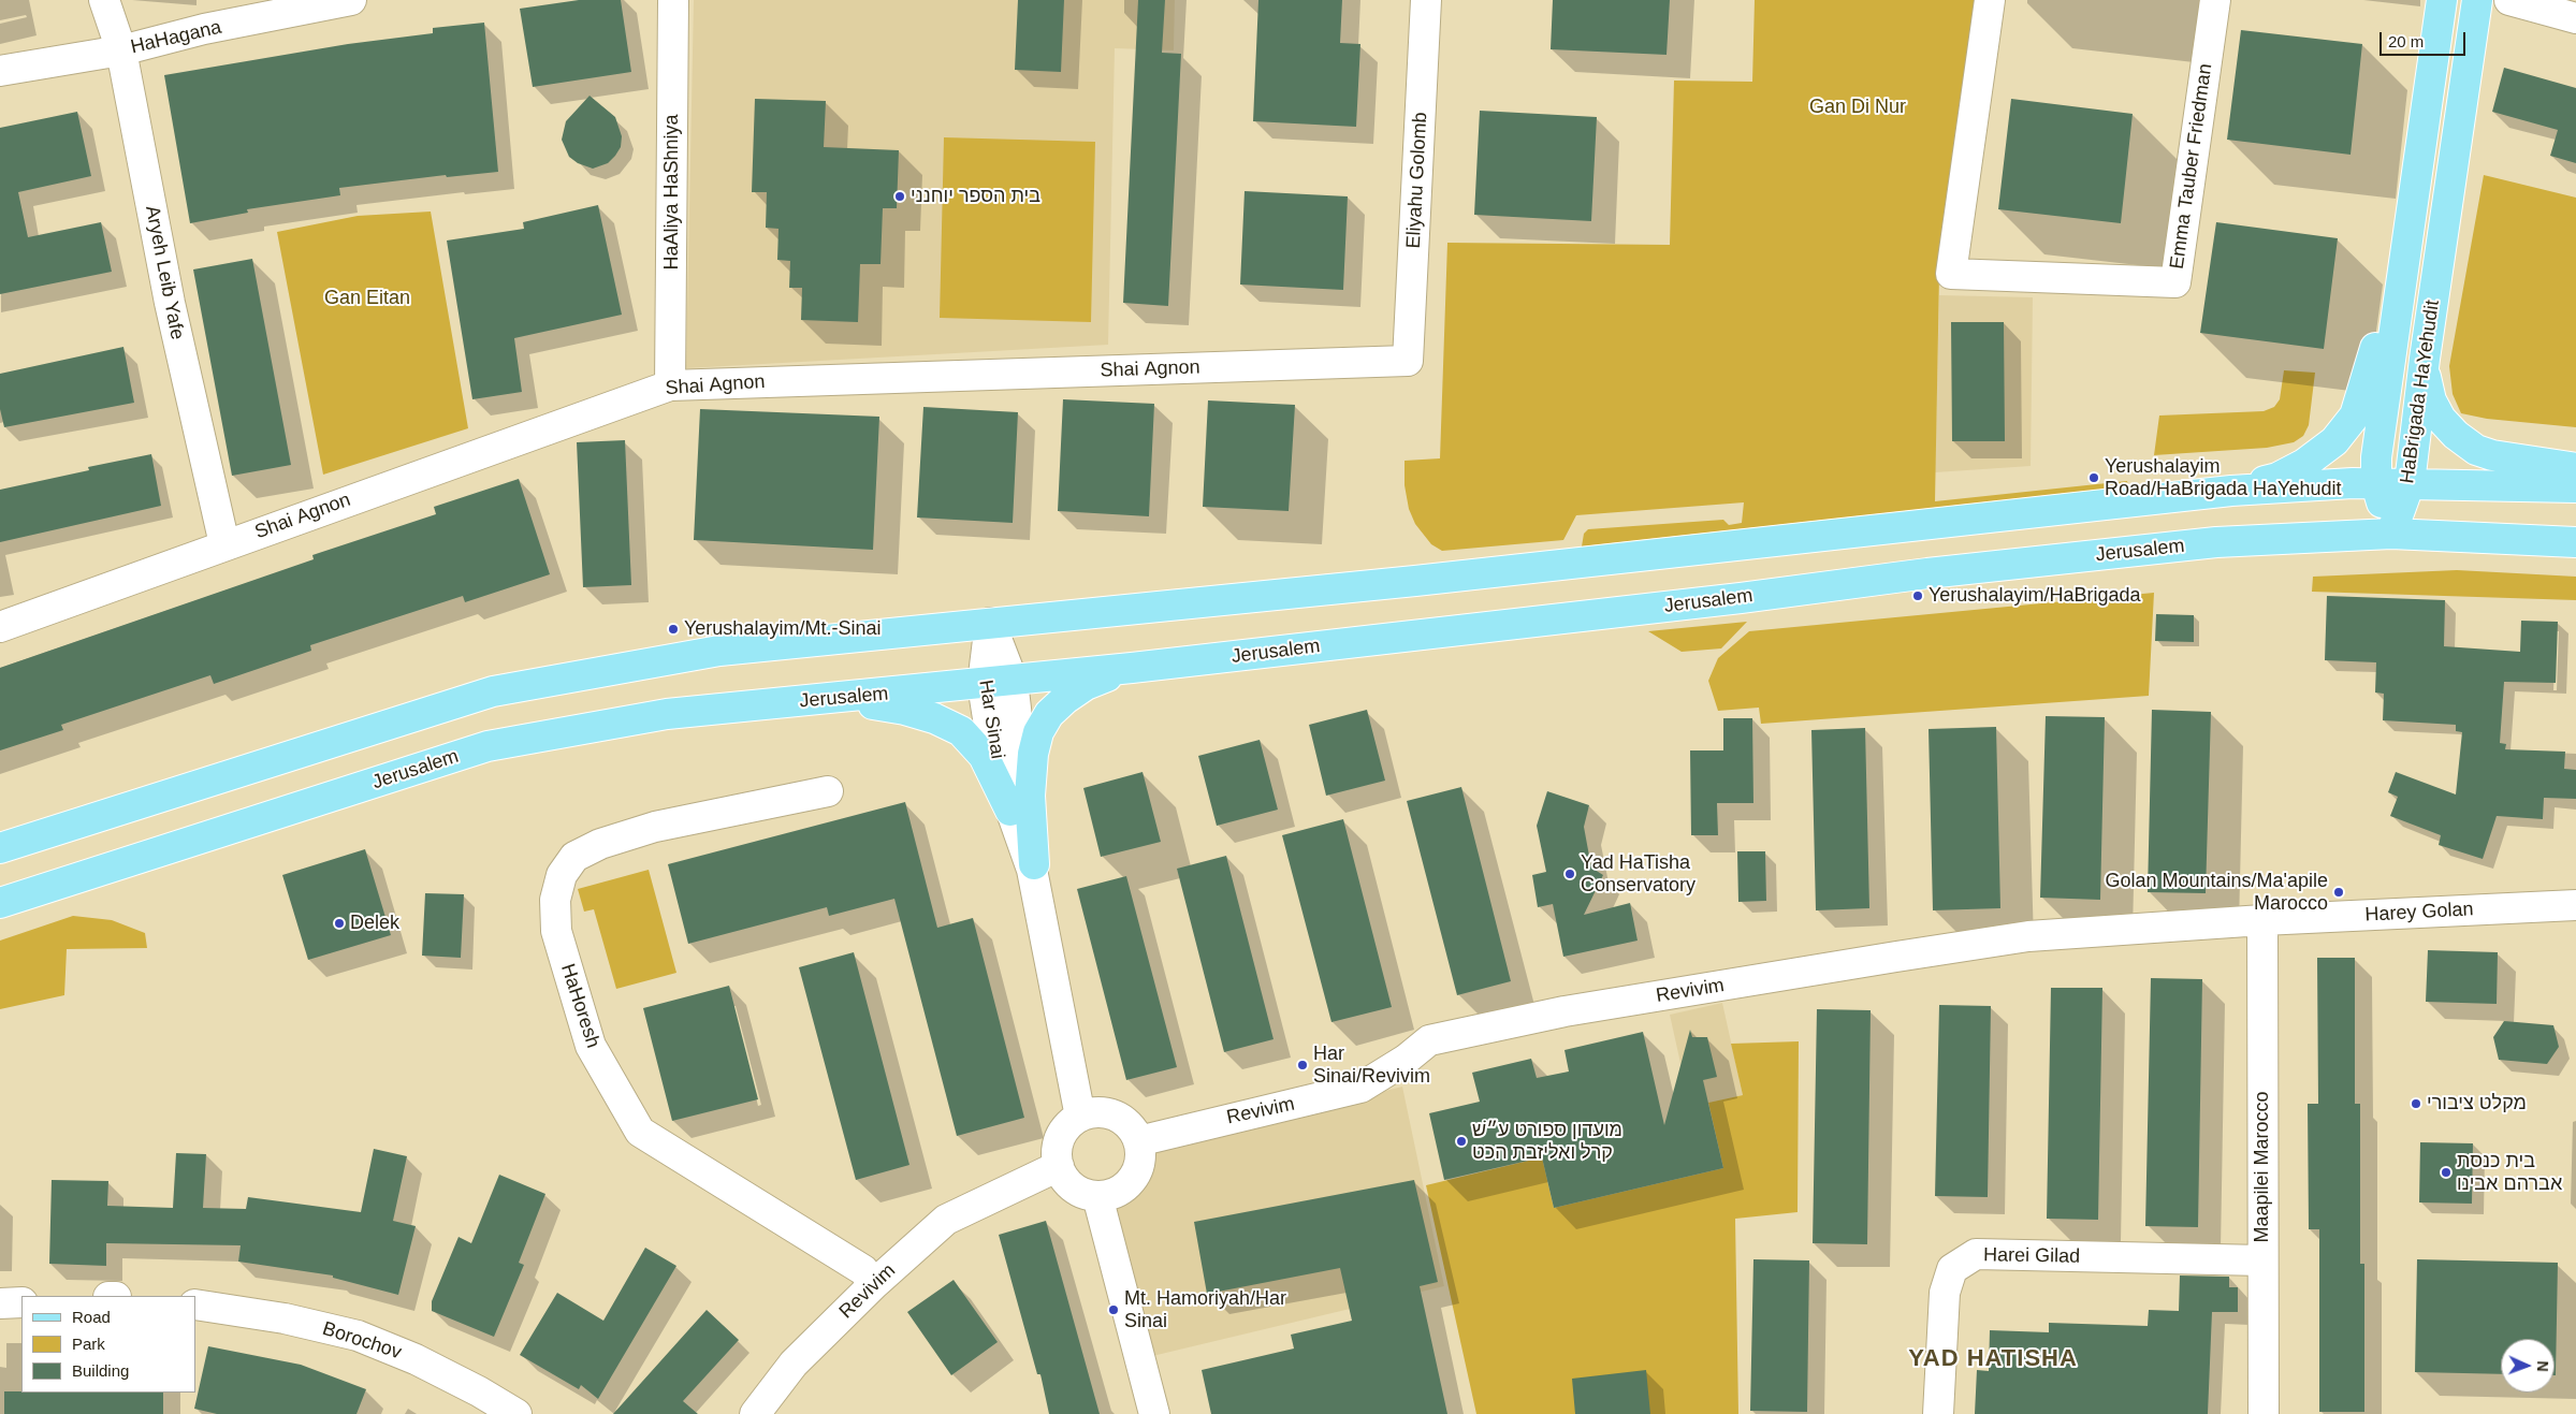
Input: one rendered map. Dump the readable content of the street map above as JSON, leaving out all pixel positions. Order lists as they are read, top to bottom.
{
  "streets": {
    "main road": ["HaBrigada HaYehudit", "Jerusalem"],
    "street": [
      "HaHagana",
      "Emma Tauber Friedman",
      "Eliyahu Golomb",
      "HaAliya HaShniya",
      "Aryeh Leib Yafe",
      "Shai Agnon",
      "Har Sinai",
      "Harey Golan",
      "Revivim",
      "HaHoresh",
      "Maapilei Marocco",
      "Harei Gilad",
      "Borochov"
    ]
  },
  "crossings": [
    ["HaHagana", "Aryeh Leib Yafe"],
    ["Eliyahu Golomb", "Shai Agnon"],
    ["HaAliya HaShniya", "Shai Agnon"],
    ["Aryeh Leib Yafe", "Shai Agnon"],
    ["HaBrigada HaYehudit", "Jerusalem"],
    ["Jerusalem", "Har Sinai"],
    ["Har Sinai", "Revivim"],
    ["Harey Golan", "Revivim"],
    ["Harey Golan", "Maapilei Marocco"],
    ["Revivim", "HaHoresh"],
    ["Revivim", "Maapilei Marocco"],
    ["Maapilei Marocco", "Harei Gilad"]
  ],
  "districts": ["YAD HATISHA"],
  "parks": ["Gan Di Nur", "Gan Eitan"],
  "places": [
    "בית הספר יוחנני",
    "Yerushalayim Road/HaBrigada HaYehudit",
    "Yerushalayim/HaBrigada",
    "Yerushalayim/Mt.-Sinai",
    "Yad HaTisha Conservatory",
    "Golan Mountains/Ma'apile Marocco",
    "Delek",
    "Har Sinai/Revivim",
    "מקלט ציבורי",
    "מועדון ספורט ע״שׁ קרל ואליזבת הכט",
    "בית כנסת אברהם אבינו",
    "Mt. Hamoriyah/Har Sinai"
  ],
  "legend": ["Road", "Park", "Building"],
  "scale_bar": "20 m",
  "north": "right"
}
